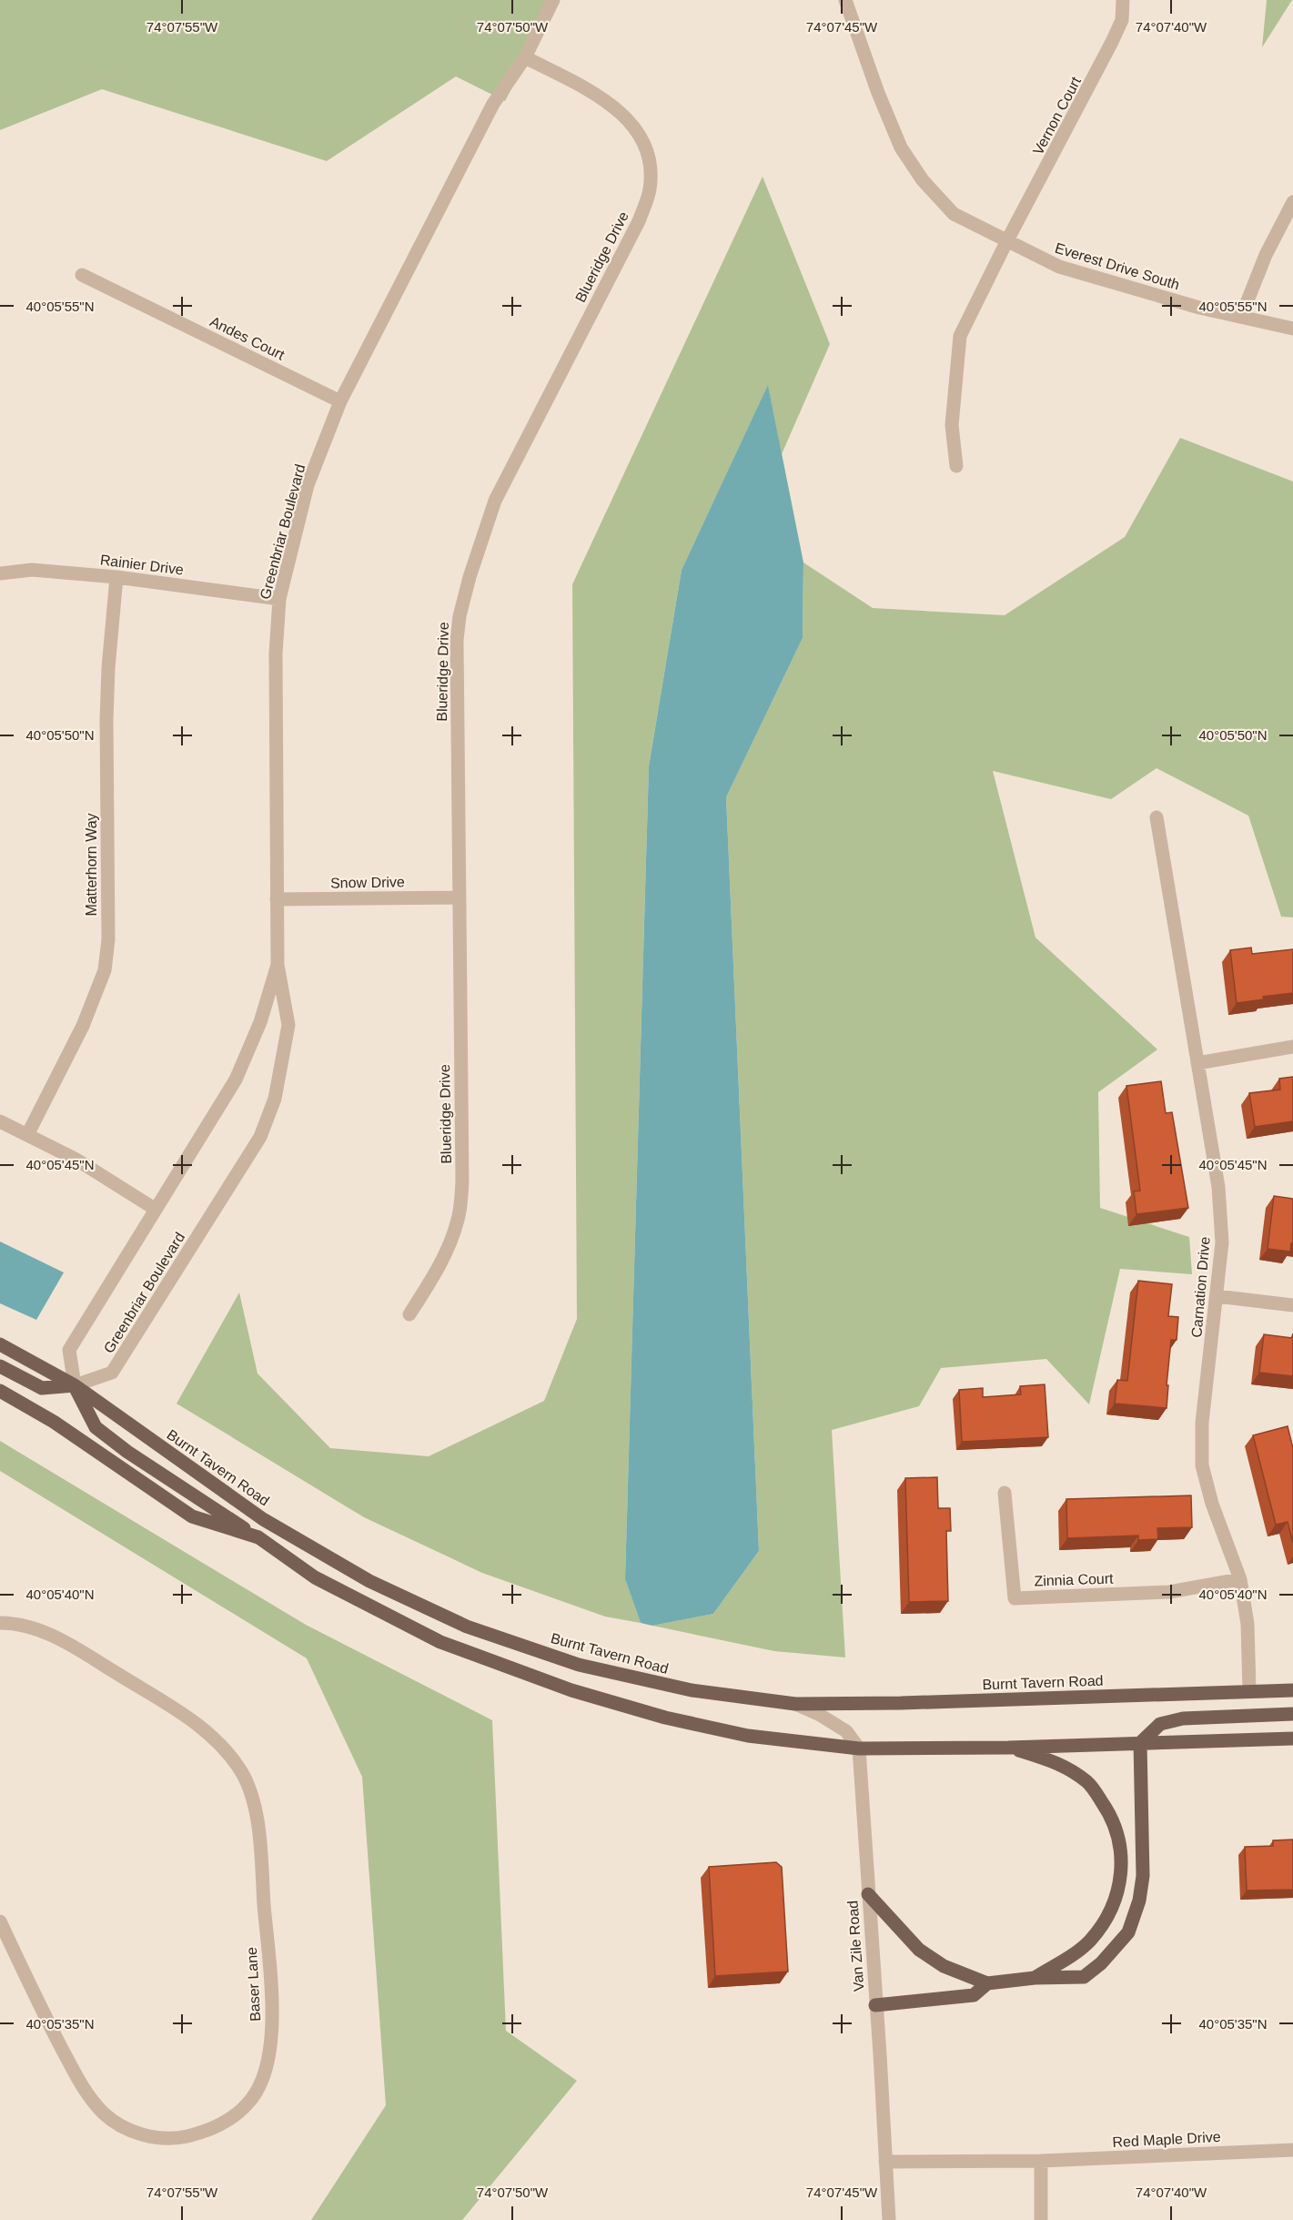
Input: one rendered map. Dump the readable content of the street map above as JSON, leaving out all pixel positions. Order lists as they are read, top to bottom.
{
  "streets": {
    "main road": ["Burnt Tavern Road"],
    "street": [
      "Vernon Court",
      "Blueridge Drive",
      "Everest Drive South",
      "Andes Court",
      "Greenbriar Boulevard",
      "Rainier Drive",
      "Matterhorn Way",
      "Snow Drive",
      "Carnation Drive",
      "Zinnia Court",
      "Van Zile Road",
      "Baser Lane",
      "Red Maple Drive"
    ]
  },
  "crossings": [
    ["Vernon Court", "Everest Drive South"],
    ["Blueridge Drive", "Greenbriar Boulevard"],
    ["Blueridge Drive", "Snow Drive"],
    ["Andes Court", "Greenbriar Boulevard"],
    ["Greenbriar Boulevard", "Rainier Drive"],
    ["Greenbriar Boulevard", "Snow Drive"],
    ["Greenbriar Boulevard", "Burnt Tavern Road"],
    ["Rainier Drive", "Matterhorn Way"],
    ["Carnation Drive", "Burnt Tavern Road"],
    ["Carnation Drive", "Zinnia Court"],
    ["Van Zile Road", "Red Maple Drive"]
  ],
  "coordinates": [
    "74°07'55\"W",
    "74°07'50\"W",
    "74°07'45\"W",
    "74°07'40\"W",
    "40°05'55\"N",
    "40°05'50\"N",
    "40°05'45\"N",
    "40°05'40\"N",
    "40°05'35\"N"
  ]
}
